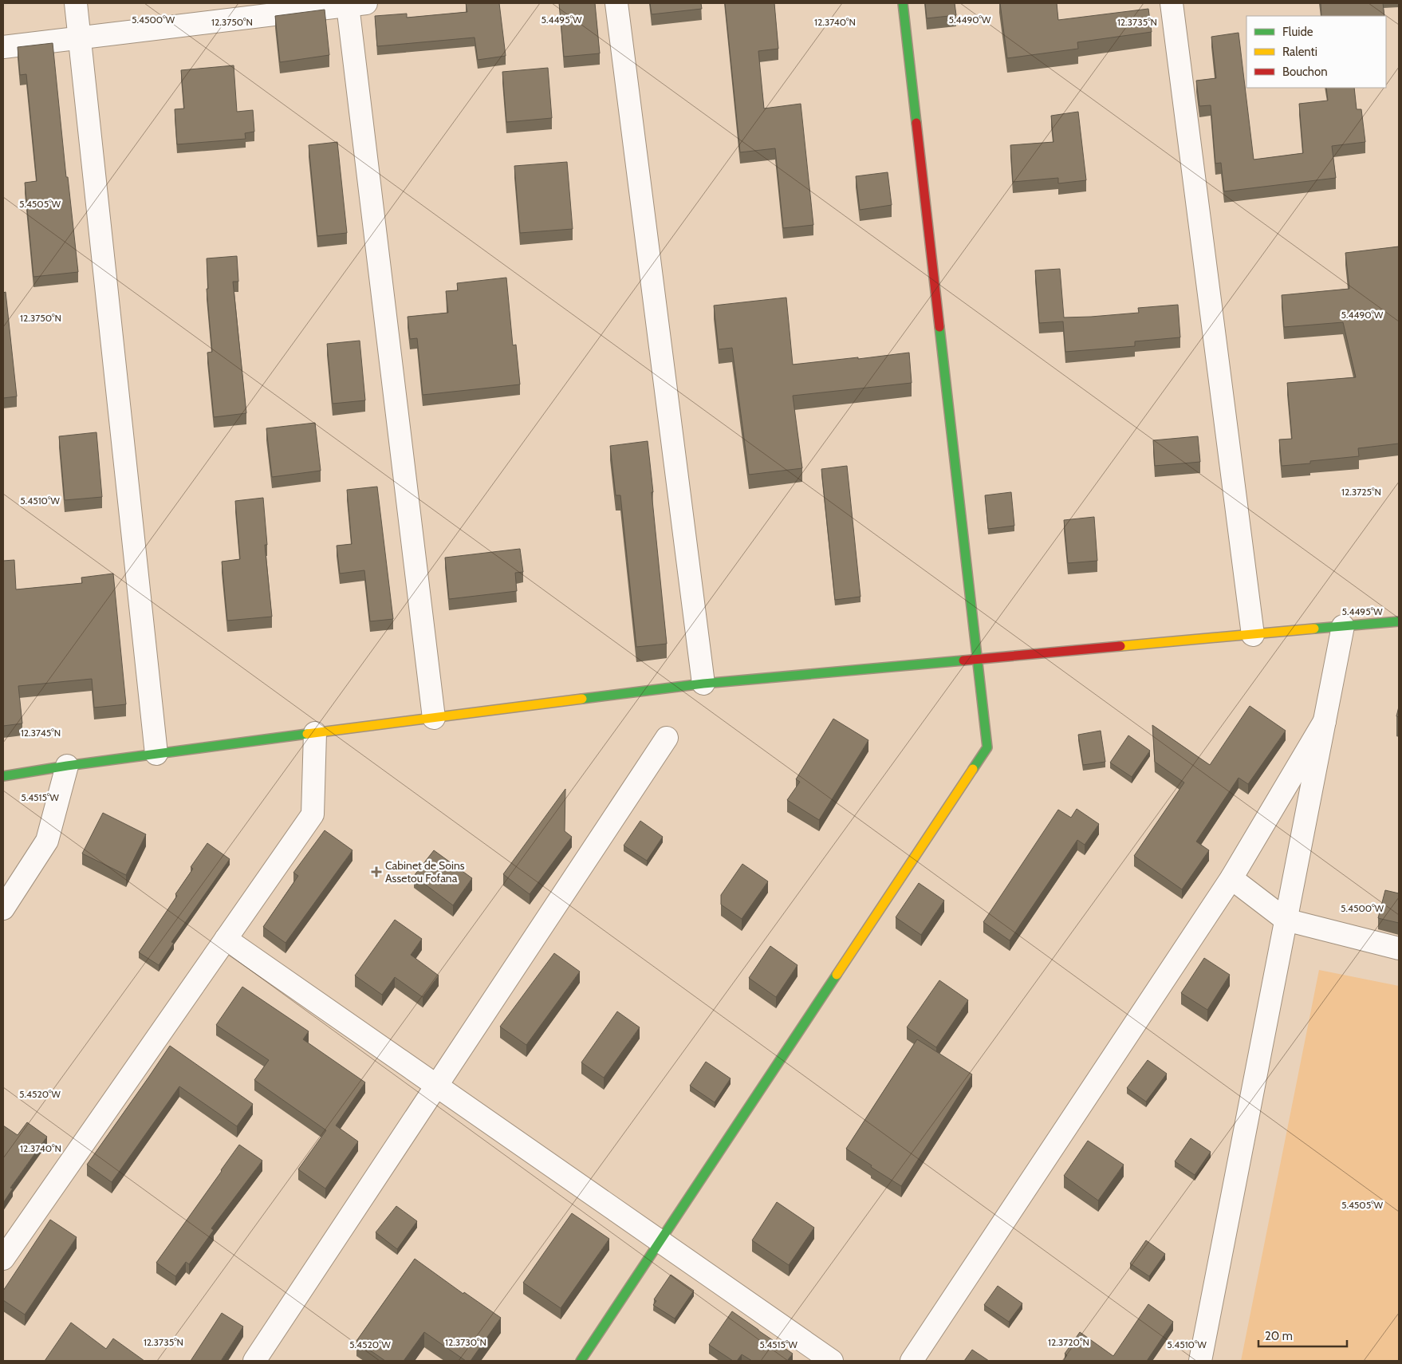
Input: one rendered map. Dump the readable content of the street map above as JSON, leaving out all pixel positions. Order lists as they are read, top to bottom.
{
  "places": {
    "health": ["Cabinet de Soins Assetou Fofana"]
  },
  "legend": ["Fluide", "Ralenti", "Bouchon"],
  "scale_bar": "20 m",
  "coordinates": [
    "5.4500°W",
    "5.4495°W",
    "5.4490°W",
    "12.3740°N",
    "12.3750°N",
    "12.3735°N",
    "5.4505°W",
    "12.3725°N",
    "5.4510°W",
    "12.3745°N",
    "5.4515°W",
    "5.4520°W",
    "12.3730°N",
    "12.3720°N"
  ]
}
